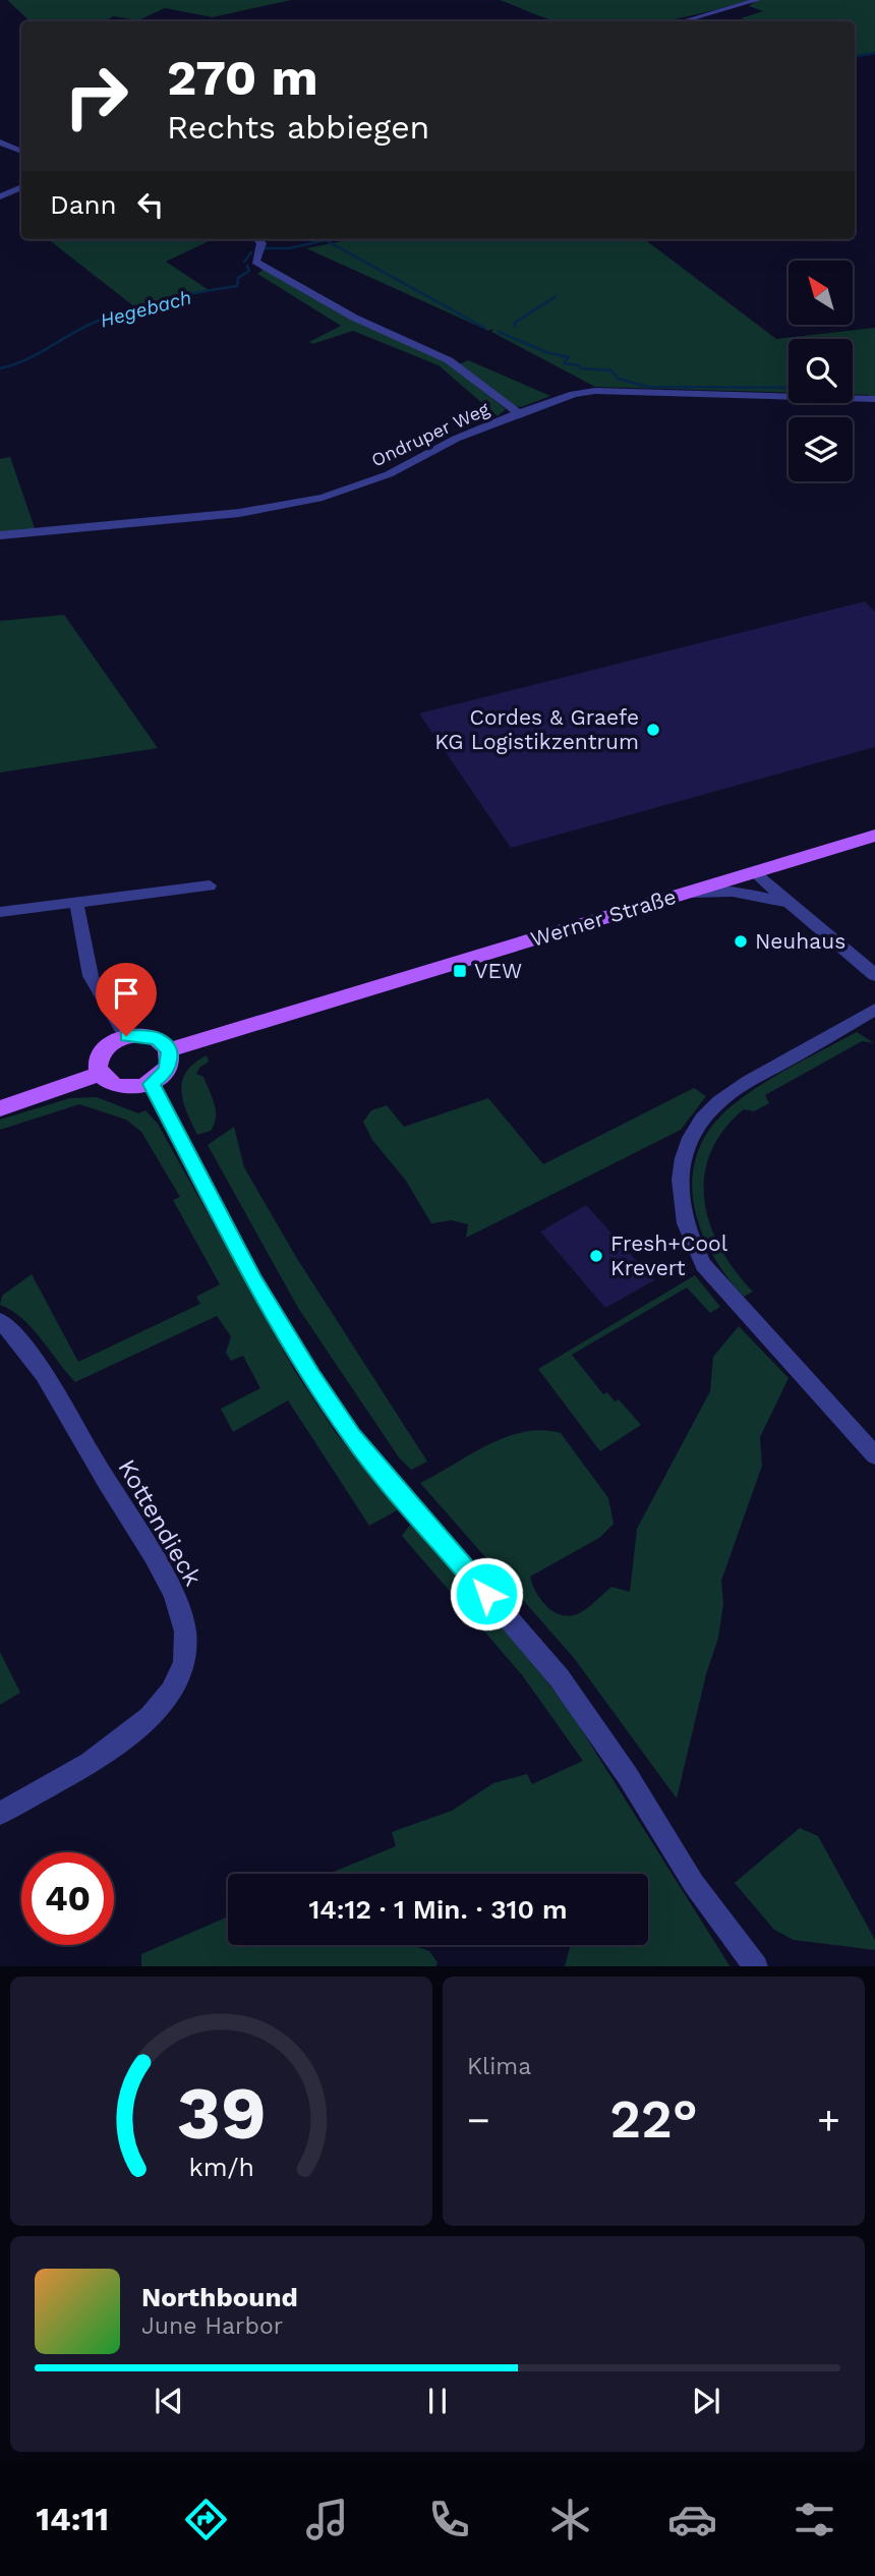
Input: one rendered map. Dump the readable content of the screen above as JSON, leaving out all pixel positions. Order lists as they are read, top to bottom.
{
  "streets": {
    "main road": ["Werner Straße"],
    "street": ["Ondruper Weg", "Kottendieck"]
  },
  "water": ["Hegebach"],
  "places": {
    "other": ["Cordes & Graefe KG Logistikzentrum", "Neuhaus", "Fresh+Cool Krevert"],
    "transit": ["VEW"]
  },
  "north": "top left",
  "page": {
    "turn": ["270 m", "Rechts abbiegen"],
    "then": "Dann",
    "limit": "40",
    "trip": "14:12 · 1 Min. · 310 m",
    "tile": "Klima",
    "heat": ["−", "22°", "+"],
    "song": ["Northbound", "June Harbor"],
    "tabs": "14:11",
    "gauge": ["39", "km/h"]
  }
}
